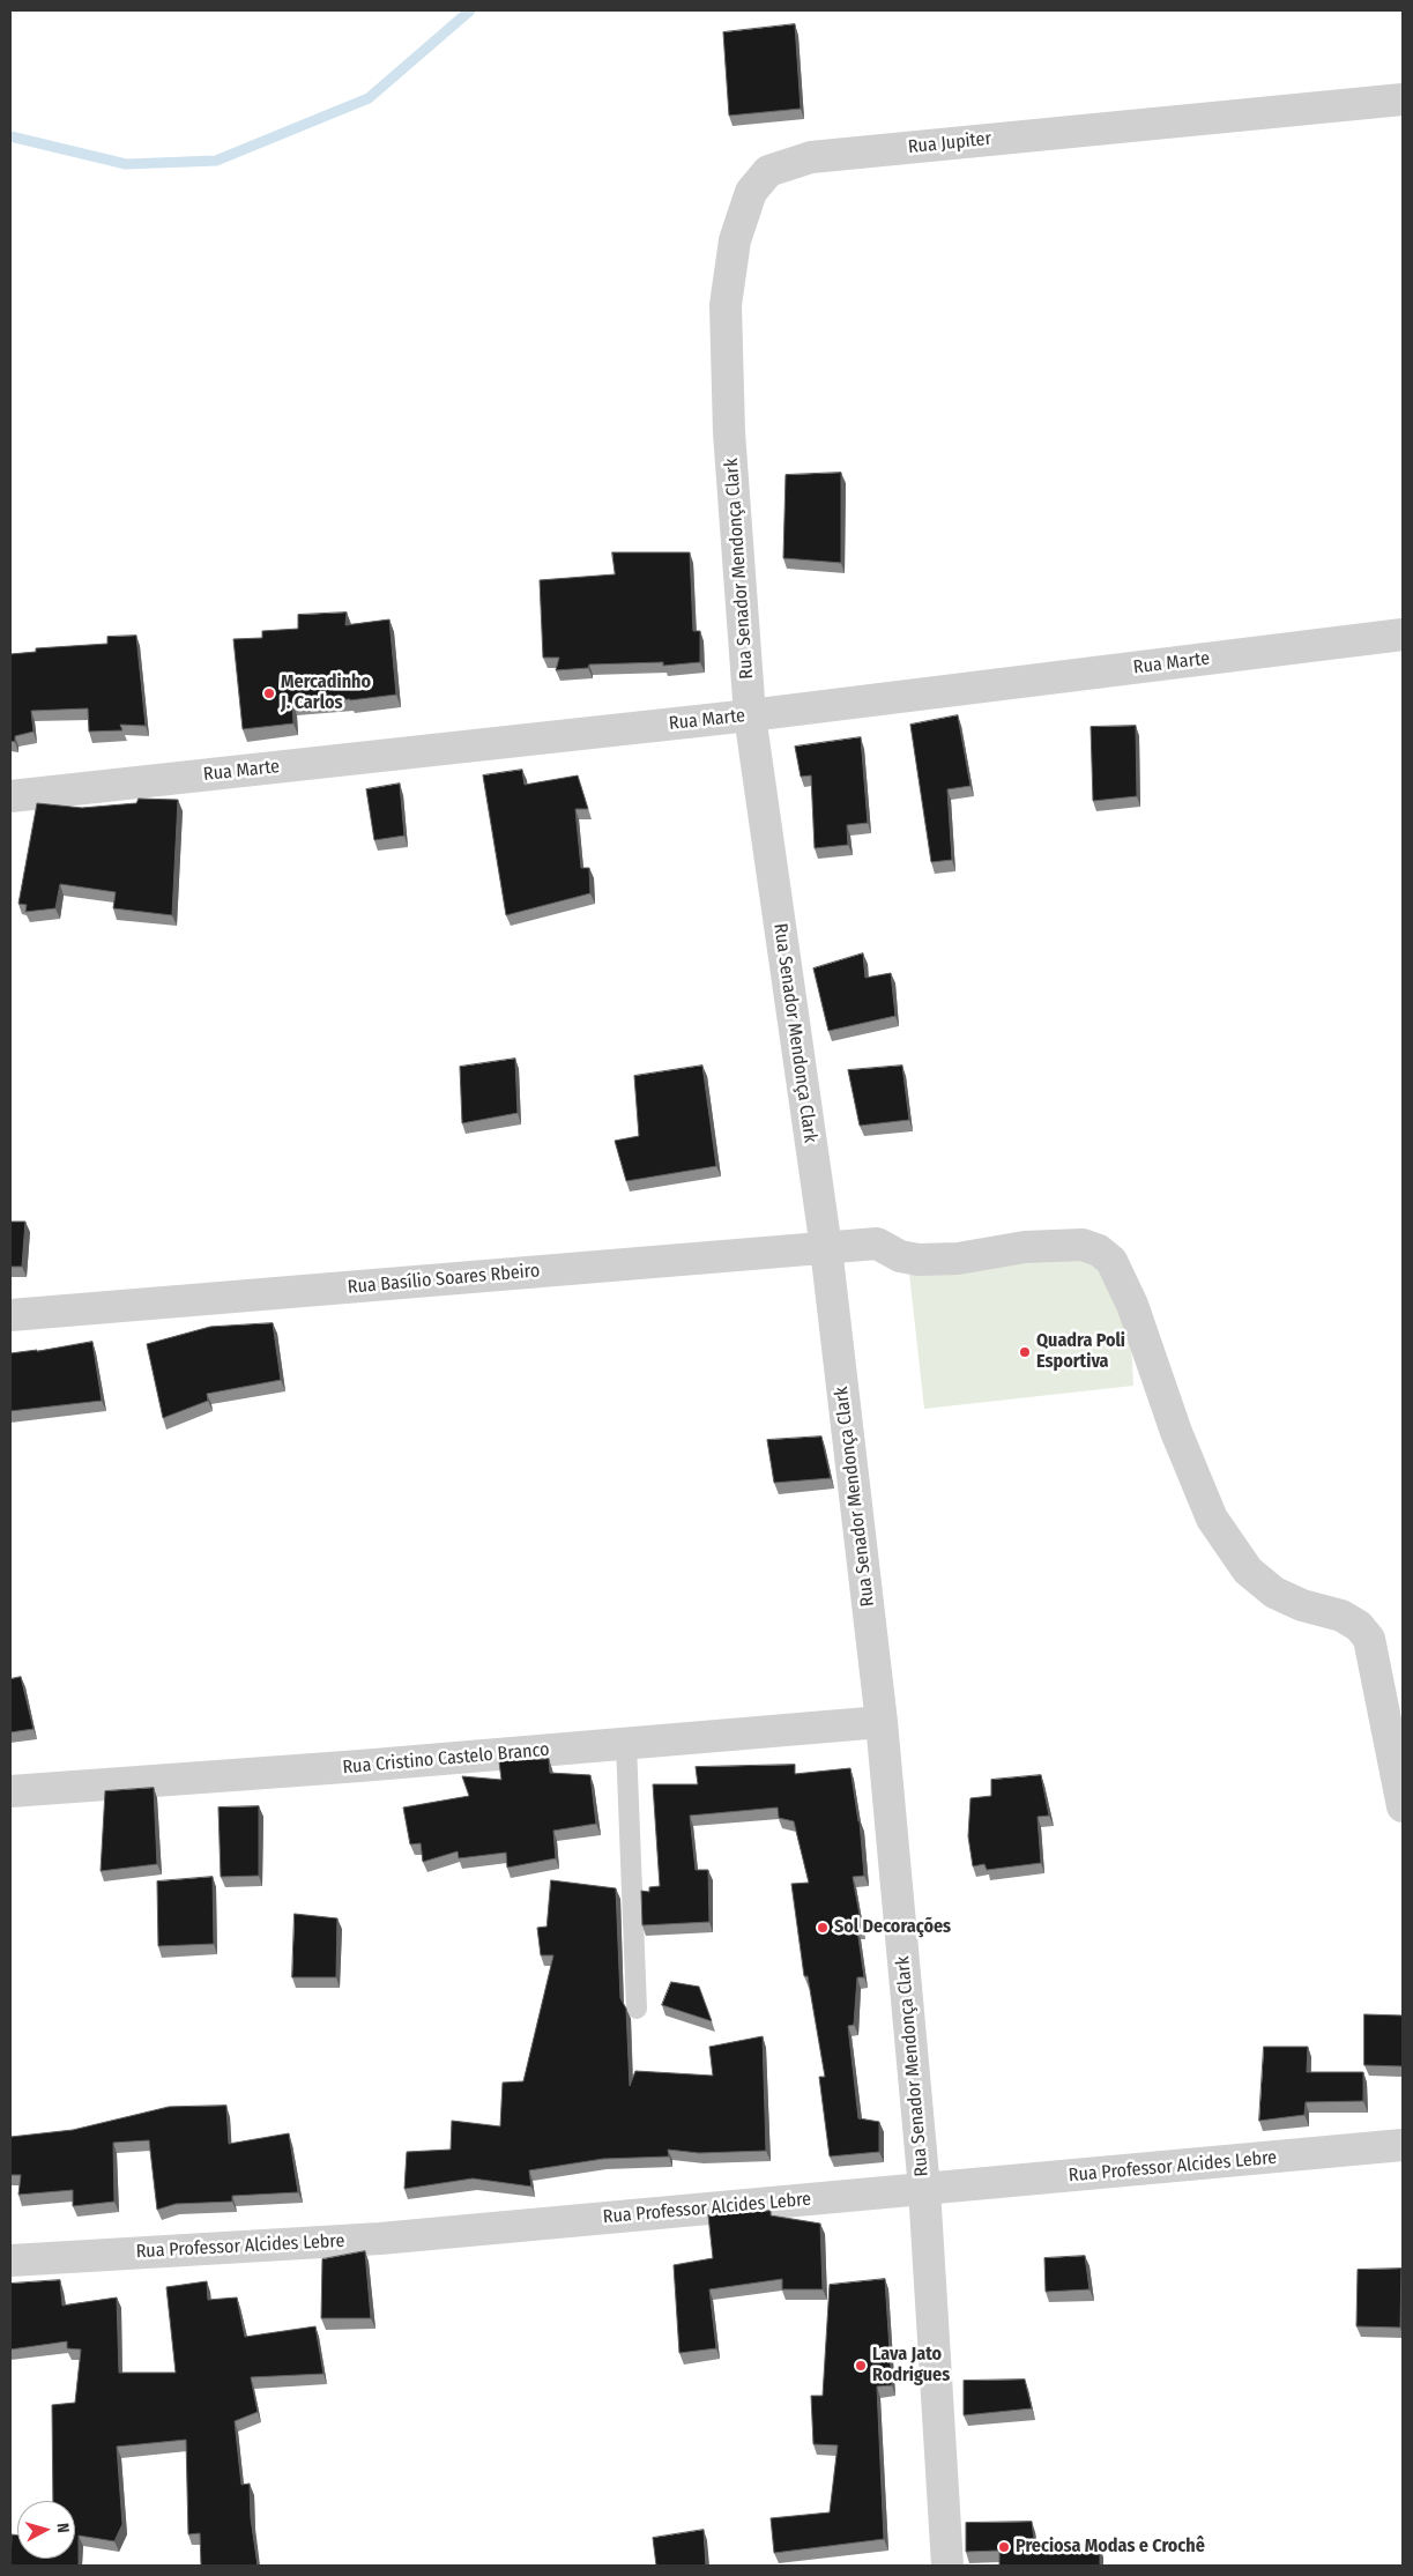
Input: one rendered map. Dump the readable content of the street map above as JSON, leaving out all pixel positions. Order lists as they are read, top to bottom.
{
  "streets": {
    "street": [
      "Rua Jupiter",
      "Rua Senador Mendonça Clark",
      "Rua Marte",
      "Rua Basílio Soares Rbeiro",
      "Rua Cristino Castelo Branco",
      "Rua Professor Alcides Lebre"
    ]
  },
  "crossings": [
    ["Rua Jupiter", "Rua Senador Mendonça Clark"],
    ["Rua Senador Mendonça Clark", "Rua Marte"],
    ["Rua Senador Mendonça Clark", "Rua Basílio Soares Rbeiro"],
    ["Rua Senador Mendonça Clark", "Rua Cristino Castelo Branco"],
    ["Rua Senador Mendonça Clark", "Rua Professor Alcides Lebre"]
  ],
  "places": [
    "Mercadinho J. Carlos",
    "Quadra Poli Esportiva",
    "Sol Decorações",
    "Lava Jato Rodrigues",
    "Preciosa Modas e Crochê"
  ],
  "north": "right"
}
